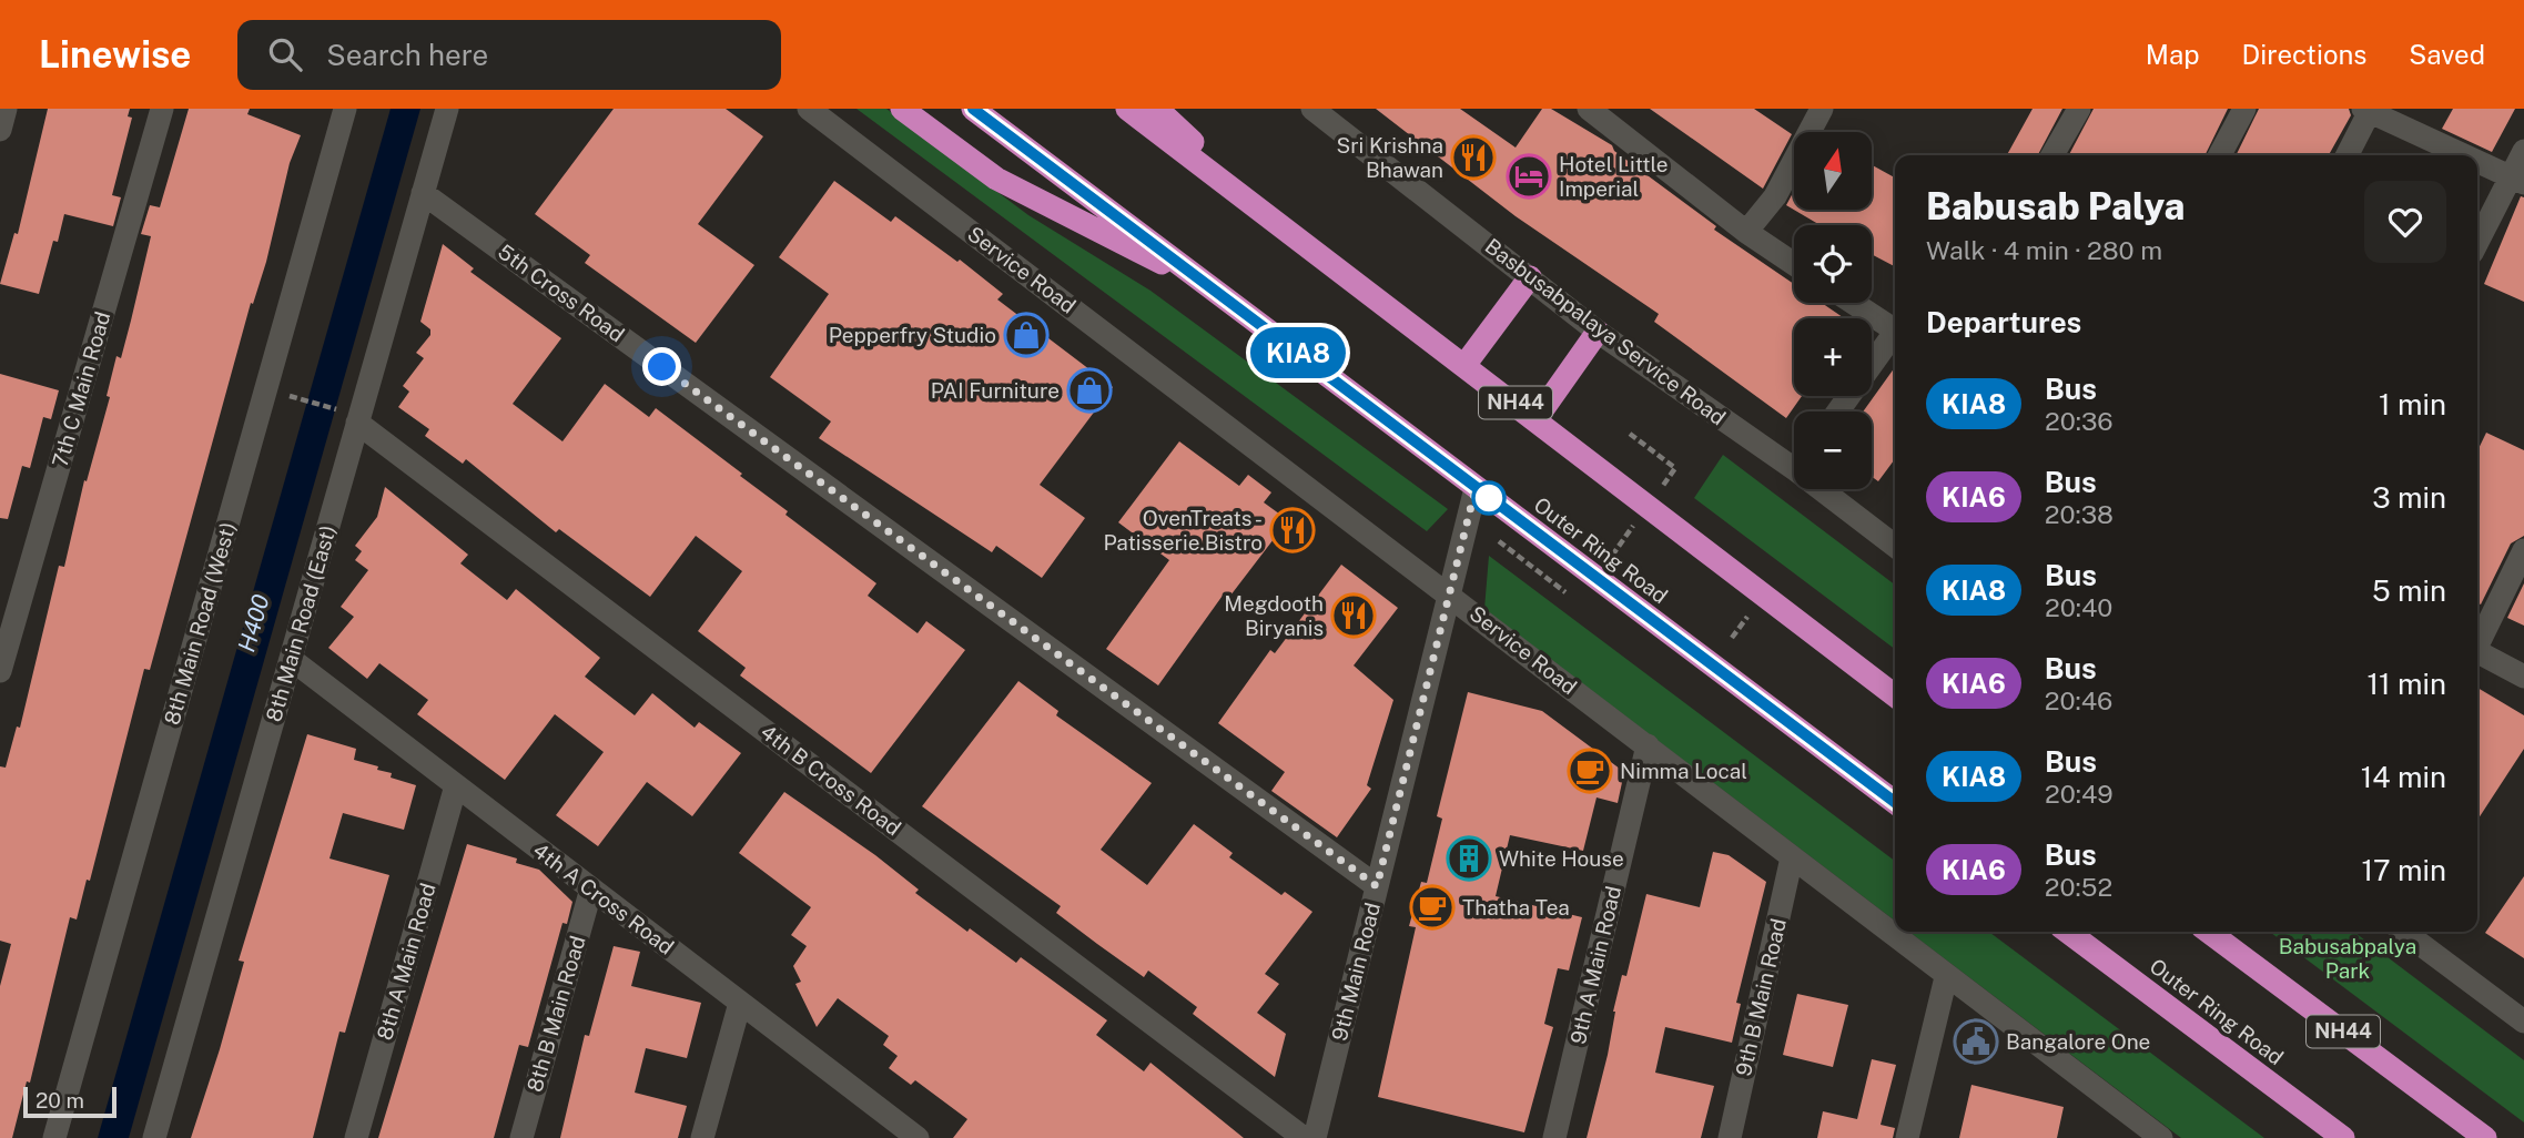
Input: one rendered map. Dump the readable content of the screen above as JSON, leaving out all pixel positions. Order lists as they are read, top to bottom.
{
  "streets": {
    "highway": ["NH44", "Outer Ring Road"],
    "street": [
      "Service Road",
      "5th Cross Road",
      "Basbusabpalaya Service Road",
      "7th C Main Road",
      "8th Main Road (West)",
      "8th Main Road (East)",
      "4th B Cross Road",
      "4th A Cross Road",
      "8th A Main Road",
      "9th A Main Road",
      "9th Main Road",
      "9th B Main Road",
      "8th B Main Road"
    ]
  },
  "crossings": [
    ["Service Road", "9th A Main Road"],
    ["Service Road", "9th Main Road"],
    ["Service Road", "9th B Main Road"],
    ["5th Cross Road", "8th Main Road (East)"],
    ["5th Cross Road", "9th Main Road"],
    ["Outer Ring Road", "9th Main Road"],
    ["8th Main Road (East)", "4th B Cross Road"],
    ["8th Main Road (East)", "4th A Cross Road"],
    ["4th A Cross Road", "8th A Main Road"],
    ["4th A Cross Road", "8th B Main Road"]
  ],
  "water": ["H400"],
  "parks": ["Babusabpalya Park"],
  "places": {
    "restaurant": ["Sri Krishna Bhawan", "OvenTreats - Patisserie.Bistro", "Megdooth Biryanis"],
    "hotel": ["Hotel Little Imperial"],
    "shop": ["Pepperfry Studio", "PAI Furniture"],
    "cafe": ["Nimma Local", "Thatha Tea"],
    "building": ["White House"],
    "public building": ["Bangalore One"]
  },
  "lines": ["bus line KIA8"],
  "scale_bar": "20 m",
  "north": "top",
  "page": {
    "header": "Linewise",
    "search": "Search here",
    "nav": ["Map", "Directions", "Saved"],
    "on_map": "KIA8",
    "map_buttons": ["+", "−"],
    "heading": [
      ["Babusab Palya", "Walk · 4 min · 280 m"],
      "Departures"
    ],
    "list": [
      {
        "mark": "KIA8",
        "name": "Bus",
        "note": "20:36",
        "value": "1 min"
      },
      {
        "mark": "KIA6",
        "name": "Bus",
        "note": "20:38",
        "value": "3 min"
      },
      {
        "mark": "KIA8",
        "name": "Bus",
        "note": "20:40",
        "value": "5 min"
      },
      {
        "mark": "KIA6",
        "name": "Bus",
        "note": "20:46",
        "value": "11 min"
      },
      {
        "mark": "KIA8",
        "name": "Bus",
        "note": "20:49",
        "value": "14 min"
      },
      {
        "mark": "KIA6",
        "name": "Bus",
        "note": "20:52",
        "value": "17 min"
      }
    ],
    "scale": "20 m"
  }
}
